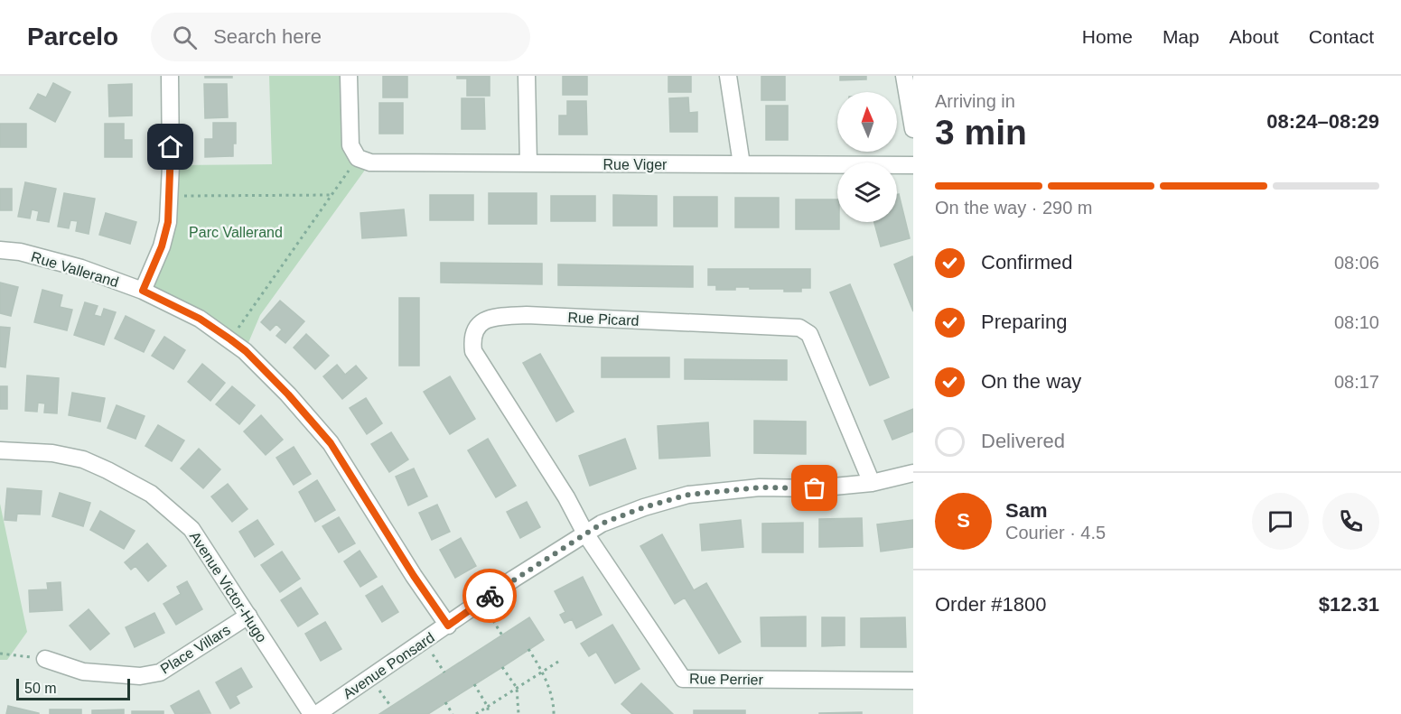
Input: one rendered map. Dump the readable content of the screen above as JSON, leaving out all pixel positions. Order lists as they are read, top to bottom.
{
  "streets": {
    "street": [
      "Rue Viger",
      "Rue Vallerand",
      "Rue Picard",
      "Avenue Victor-Hugo",
      "Place Villars",
      "Avenue Ponsard",
      "Rue Perrier"
    ]
  },
  "crossings": [
    ["Rue Vallerand", "Avenue Ponsard"],
    ["Rue Picard", "Avenue Ponsard"],
    ["Rue Picard", "Rue Perrier"],
    ["Avenue Victor-Hugo", "Place Villars"],
    ["Avenue Ponsard", "Rue Perrier"]
  ],
  "parks": ["Parc Vallerand"],
  "scale_bar": "50 m",
  "north": "top",
  "page": {
    "header": "Parcelo",
    "search": "Search here",
    "nav": [
      "Home",
      "Map",
      "About",
      "Contact"
    ],
    "heading": ["3 min", "Arriving in", "08:24–08:29"],
    "panel": [
      "Sam",
      "Courier · 4.5",
      "Order #1800",
      "$12.31"
    ],
    "bar": "On the way · 290 m",
    "list": [
      ["Confirmed", "08:06"],
      ["Preparing", "08:10"],
      ["On the way", "08:17"],
      "Delivered"
    ],
    "round": "S",
    "scale": "50 m"
  }
}
